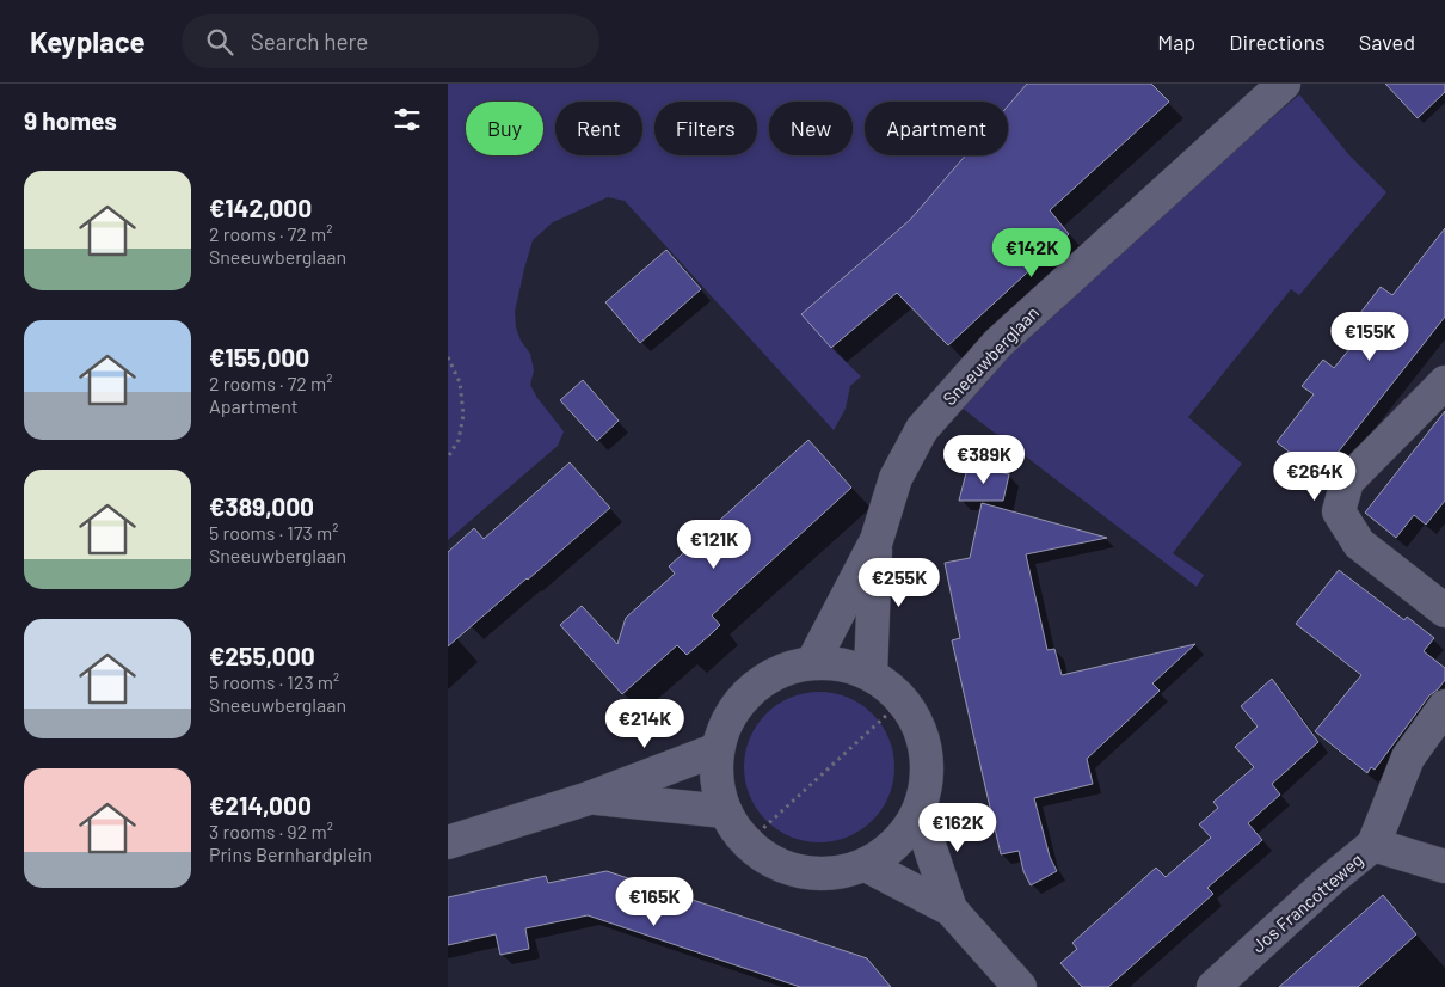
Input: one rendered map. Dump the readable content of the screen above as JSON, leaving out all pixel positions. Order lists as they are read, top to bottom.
{
  "streets": {
    "street": ["Sneeuwberglaan", "Jos Francotteweg"]
  },
  "page": {
    "header": "Keyplace",
    "search": "Search here",
    "nav": ["Map", "Directions", "Saved"],
    "heading": "9 homes",
    "chip": [
      "Buy",
      "Rent",
      "Filters",
      "New",
      "Apartment"
    ],
    "list": [
      {
        "name": "€142,000",
        "note": "2 rooms · 72 m² · Sneeuwberglaan"
      },
      {
        "name": "€155,000",
        "note": "2 rooms · 72 m² · Apartment"
      },
      {
        "name": "€389,000",
        "note": "5 rooms · 173 m² · Sneeuwberglaan"
      },
      {
        "name": "€255,000",
        "note": "5 rooms · 123 m² · Sneeuwberglaan"
      },
      {
        "name": "€214,000",
        "note": "3 rooms · 92 m² · Prins Bernhardplein"
      }
    ],
    "price": [
      "€142K",
      "€155K",
      "€389K",
      "€264K",
      "€121K",
      "€255K",
      "€214K",
      "€162K",
      "€165K"
    ]
  }
}
